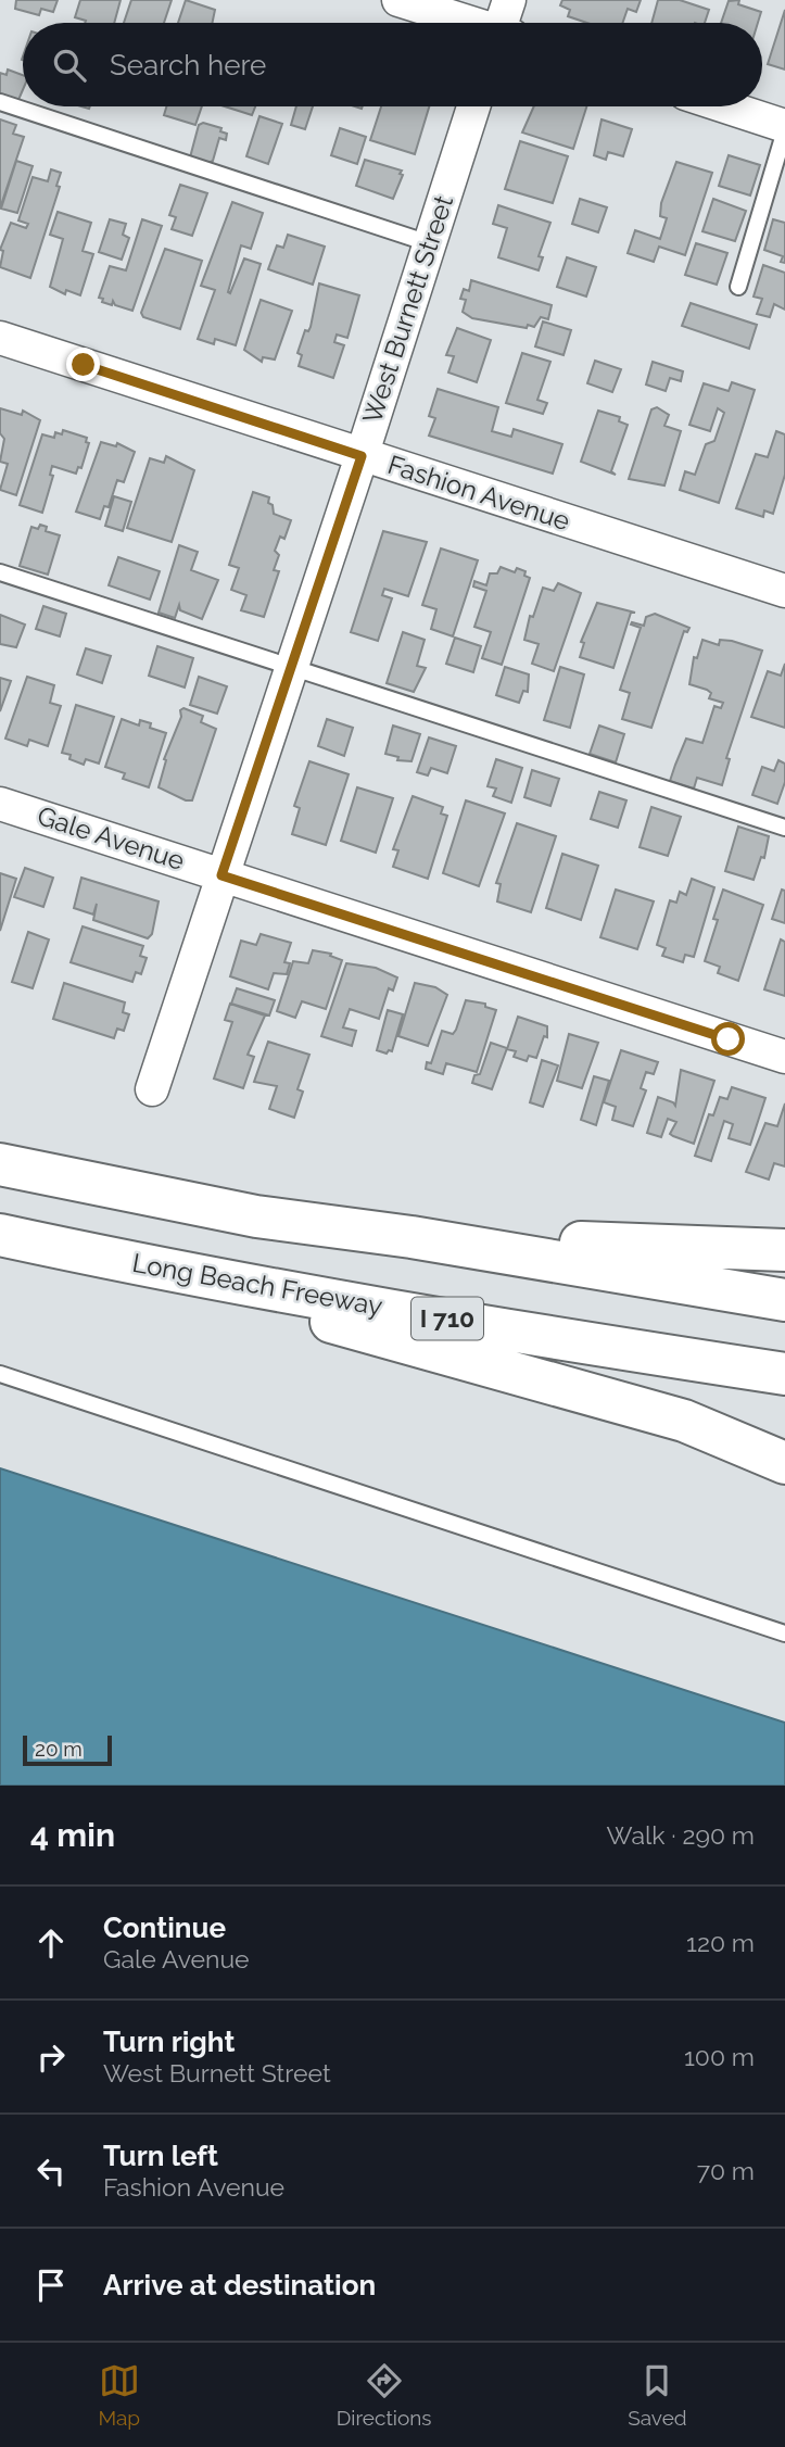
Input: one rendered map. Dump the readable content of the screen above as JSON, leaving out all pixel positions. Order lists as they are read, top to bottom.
{
  "streets": {
    "highway": ["Long Beach Freeway", "I 710"],
    "street": ["West Burnett Street", "Fashion Avenue", "Gale Avenue"]
  },
  "crossings": [
    ["West Burnett Street", "Fashion Avenue"],
    ["West Burnett Street", "Gale Avenue"]
  ],
  "scale_bar": "20 m",
  "page": {
    "search": "Search here",
    "scale": "20 m",
    "heading": ["4 min", "Walk · 290 m"],
    "list": [
      ["Continue", "Gale Avenue", "120 m"],
      ["Turn right", "West Burnett Street", "100 m"],
      ["Turn left", "Fashion Avenue", "70 m"],
      "Arrive at destination"
    ],
    "nav": ["Map", "Directions", "Saved"]
  }
}
